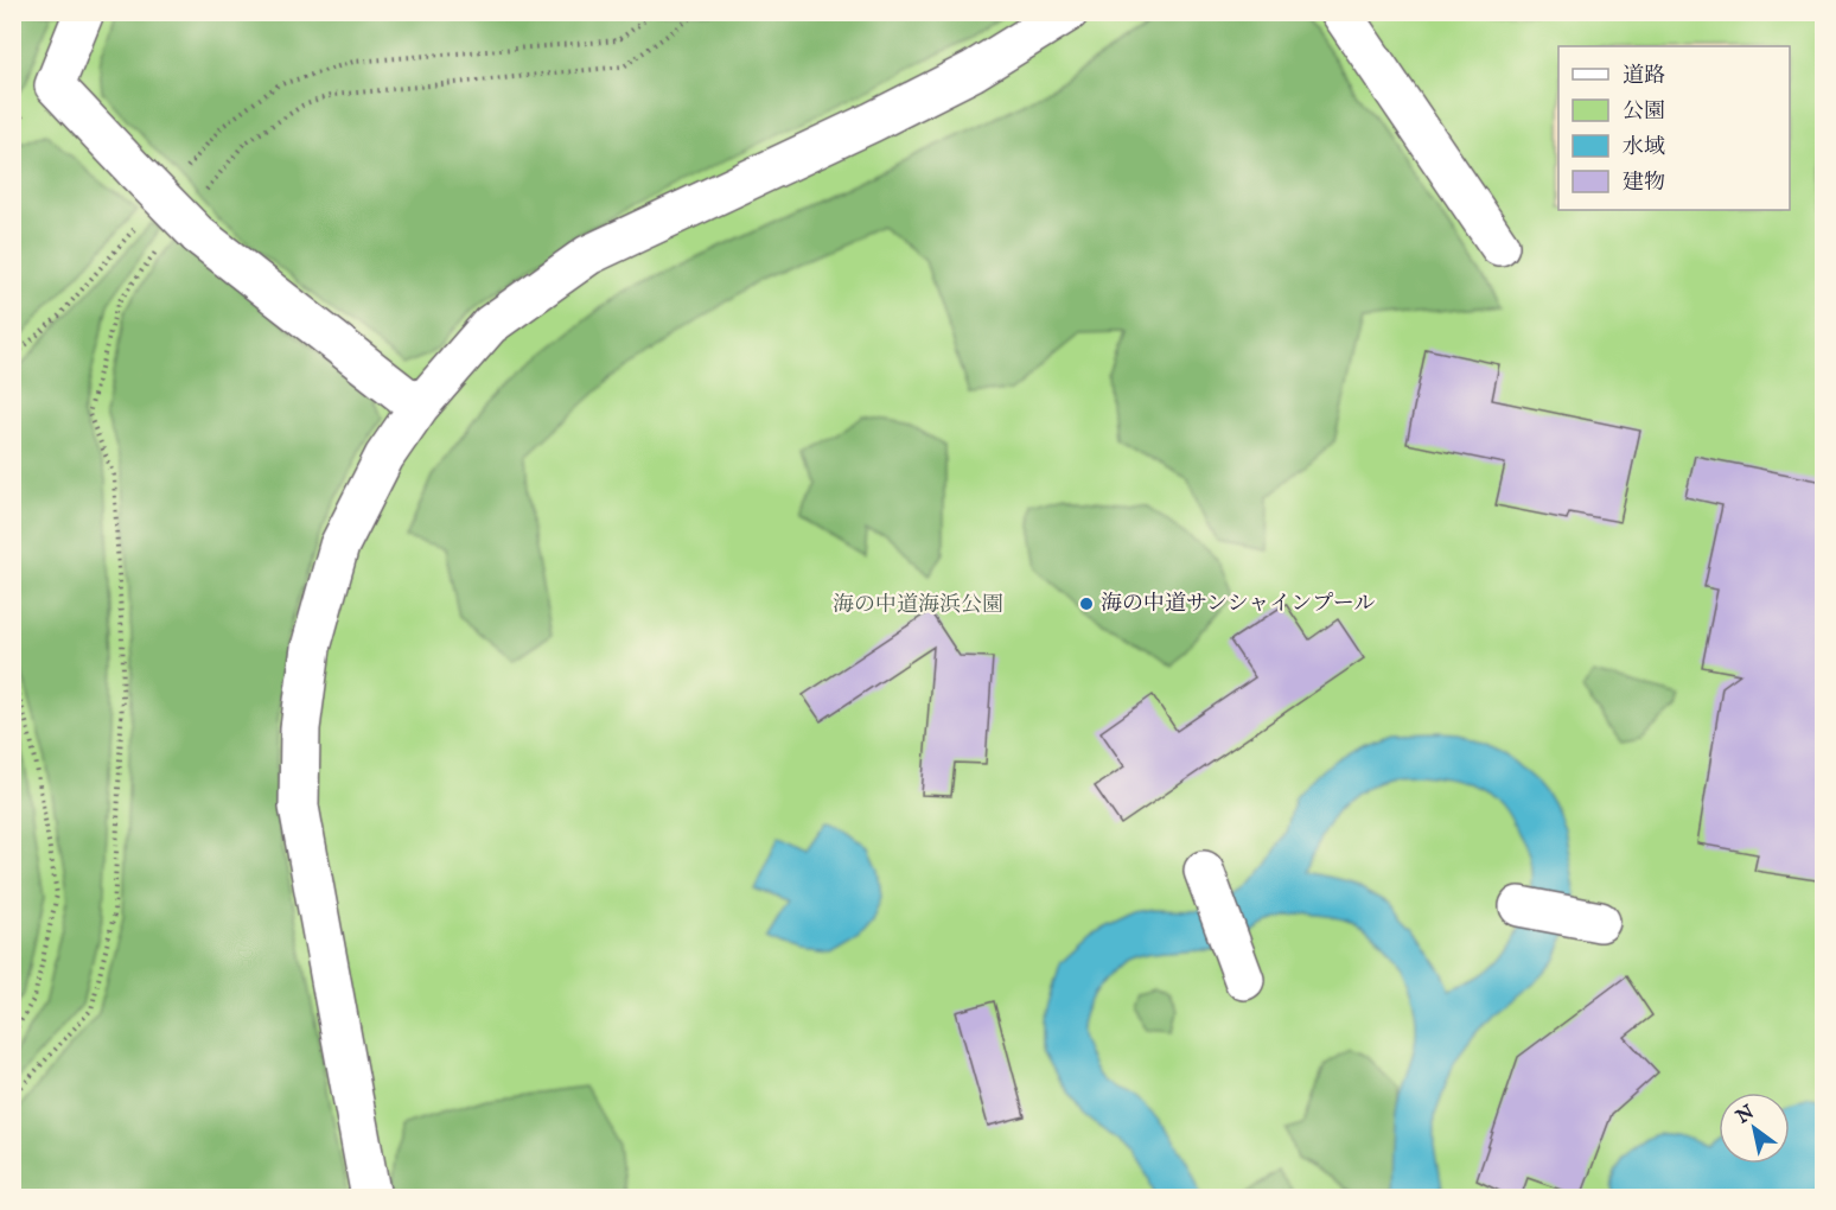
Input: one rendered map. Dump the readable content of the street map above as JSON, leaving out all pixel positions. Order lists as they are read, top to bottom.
{
  "parks": ["海の中道海浜公園"],
  "places": ["海の中道サンシャインプール"],
  "legend": [
    "道路",
    "公園",
    "水域",
    "建物"
  ],
  "north": "top left"
}
